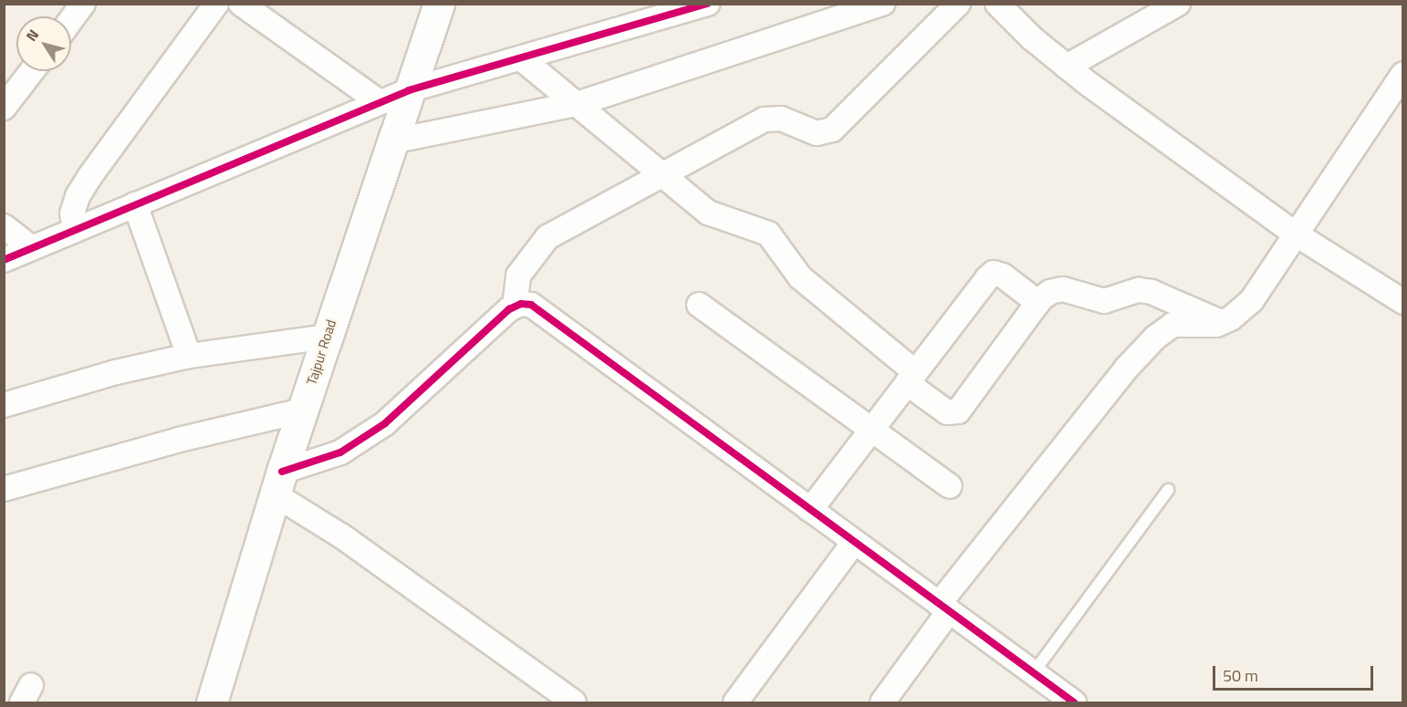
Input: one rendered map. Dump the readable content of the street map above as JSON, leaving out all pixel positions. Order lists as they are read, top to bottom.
{
  "streets": {
    "main road": ["Tajpur Road"]
  },
  "scale_bar": "50 m",
  "north": "top left"
}
